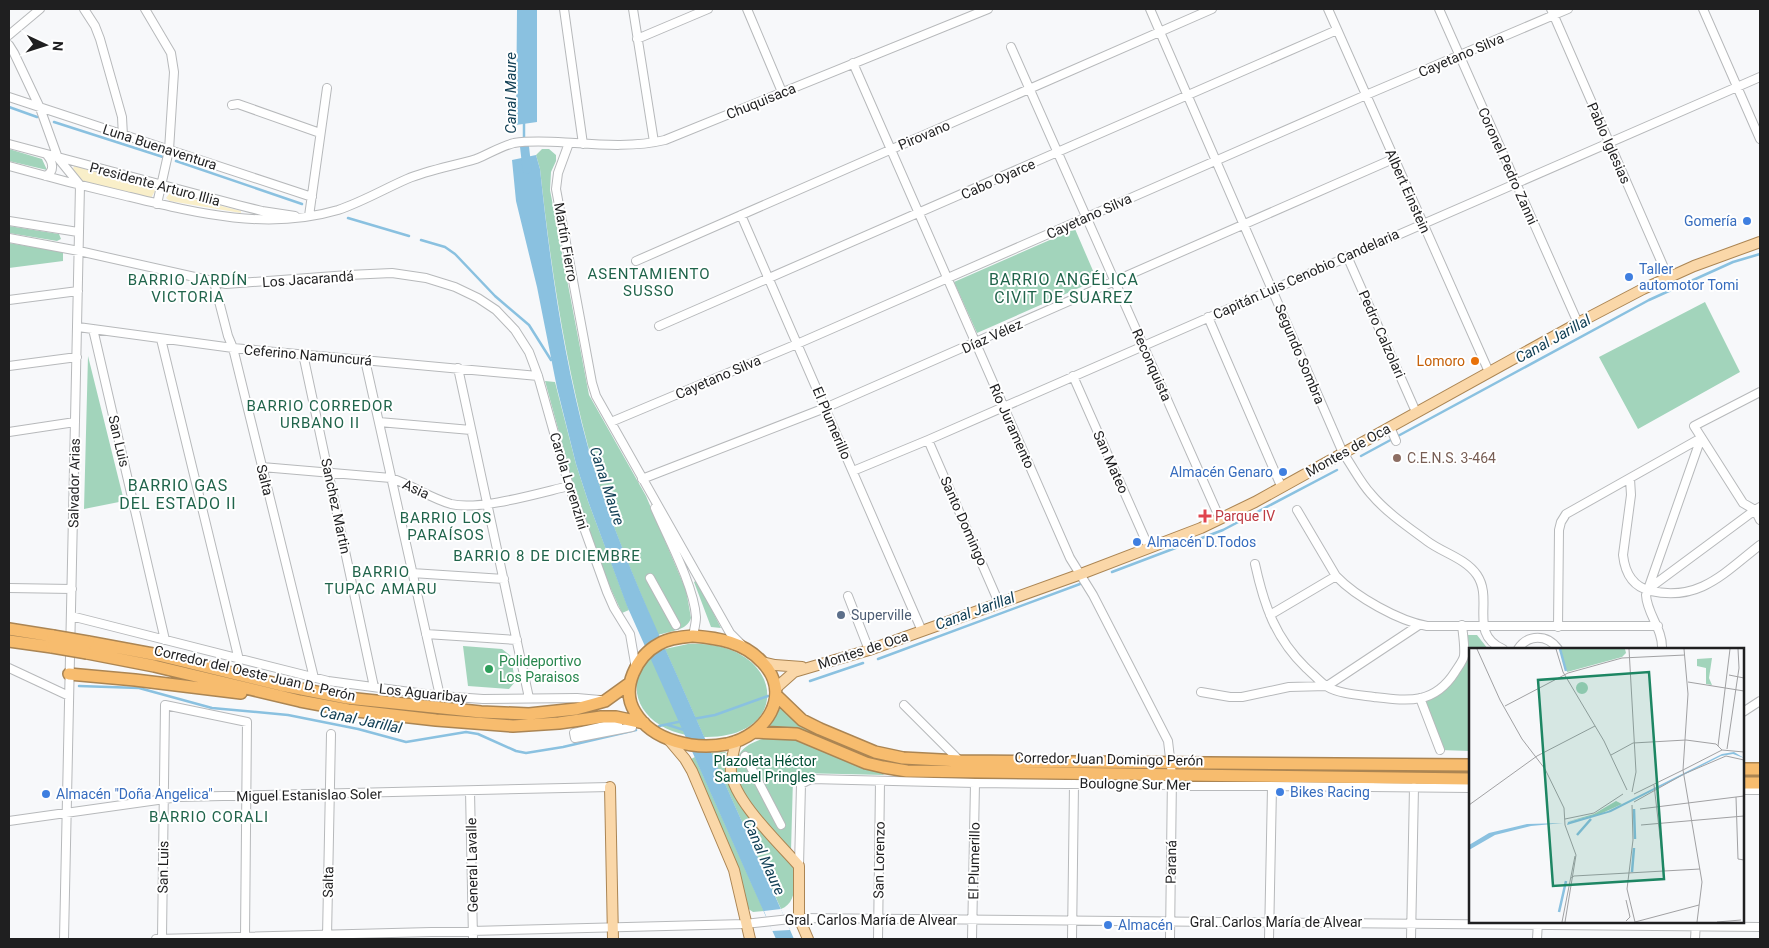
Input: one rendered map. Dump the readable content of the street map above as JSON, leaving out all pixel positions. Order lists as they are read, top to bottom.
{
  "streets": {
    "highway": ["Corredor del Oeste Juan D. Perón", "Corredor Juan Domingo Perón"],
    "main road": ["Montes de Oca"],
    "street": [
      "Cayetano Silva",
      "Chuquisaca",
      "Pirovano",
      "Pablo Iglesias",
      "Luna Buenaventura",
      "Coronel Pedro Zanni",
      "Cabo Oyarce",
      "Presidente Arturo Illia",
      "Albert Einstein",
      "Martín Fierro",
      "Capitán Luis Cenobio Candelaria",
      "Los Jacarandá",
      "Pedro Calzolari",
      "Díaz Vélez",
      "Segundo Sombra",
      "Ceferino Namuncurá",
      "Reconquista",
      "El Plumerillo",
      "Río Juramento",
      "San Luis",
      "San Mateo",
      "Salta",
      "Carola Lorenzini",
      "Salvador Arias",
      "Asia",
      "Sanchez Martin",
      "Santo Domingo",
      "Los Aguaribay",
      "Boulogne Sur Mer",
      "Miguel Estanislao Soler",
      "San Lorenzo",
      "Paraná",
      "General Lavalle",
      "Gral. Carlos María de Alvear"
    ]
  },
  "crossings": [
    ["Cayetano Silva", "Pablo Iglesias"],
    ["Cayetano Silva", "Coronel Pedro Zanni"],
    ["Cayetano Silva", "Albert Einstein"],
    ["Cayetano Silva", "Martín Fierro"],
    ["Cayetano Silva", "Segundo Sombra"],
    ["Cayetano Silva", "Reconquista"],
    ["Cayetano Silva", "El Plumerillo"],
    ["Cayetano Silva", "Río Juramento"],
    ["Chuquisaca", "Presidente Arturo Illia"],
    ["Chuquisaca", "Martín Fierro"],
    ["Chuquisaca", "Río Juramento"],
    ["Pirovano", "Segundo Sombra"],
    ["Pirovano", "Reconquista"],
    ["Pirovano", "El Plumerillo"],
    ["Pirovano", "Río Juramento"],
    ["Pablo Iglesias", "Capitán Luis Cenobio Candelaria"],
    ["Pablo Iglesias", "Montes de Oca"],
    ["Coronel Pedro Zanni", "Capitán Luis Cenobio Candelaria"],
    ["Coronel Pedro Zanni", "Montes de Oca"],
    ["Cabo Oyarce", "Albert Einstein"],
    ["Cabo Oyarce", "Segundo Sombra"],
    ["Cabo Oyarce", "Reconquista"],
    ["Cabo Oyarce", "El Plumerillo"],
    ["Cabo Oyarce", "Río Juramento"],
    ["Presidente Arturo Illia", "Salvador Arias"],
    ["Albert Einstein", "Capitán Luis Cenobio Candelaria"],
    ["Albert Einstein", "Díaz Vélez"],
    ["Albert Einstein", "Montes de Oca"],
    ["Martín Fierro", "Díaz Vélez"],
    ["Martín Fierro", "Montes de Oca"],
    ["Martín Fierro", "Carola Lorenzini"],
    ["Martín Fierro", "Corredor del Oeste Juan D. Perón"],
    ["Martín Fierro", "Corredor Juan Domingo Perón"],
    ["Capitán Luis Cenobio Candelaria", "Pedro Calzolari"],
    ["Capitán Luis Cenobio Candelaria", "Segundo Sombra"],
    ["Capitán Luis Cenobio Candelaria", "Reconquista"],
    ["Capitán Luis Cenobio Candelaria", "El Plumerillo"],
    ["Capitán Luis Cenobio Candelaria", "Río Juramento"],
    ["Capitán Luis Cenobio Candelaria", "San Mateo"],
    ["Capitán Luis Cenobio Candelaria", "Santo Domingo"],
    ["Los Jacarandá", "Ceferino Namuncurá"],
    ["Los Jacarandá", "Salta"],
    ["Los Jacarandá", "Carola Lorenzini"],
    ["Los Jacarandá", "Salvador Arias"],
    ["Pedro Calzolari", "Montes de Oca"],
    ["Díaz Vélez", "Segundo Sombra"],
    ["Díaz Vélez", "Reconquista"],
    ["Díaz Vélez", "El Plumerillo"],
    ["Díaz Vélez", "Río Juramento"],
    ["Segundo Sombra", "Montes de Oca"],
    ["Ceferino Namuncurá", "San Luis"],
    ["Ceferino Namuncurá", "Salta"],
    ["Ceferino Namuncurá", "Carola Lorenzini"],
    ["Ceferino Namuncurá", "Salvador Arias"],
    ["Ceferino Namuncurá", "Sanchez Martin"],
    ["Reconquista", "Montes de Oca"],
    ["El Plumerillo", "Montes de Oca"],
    ["El Plumerillo", "Boulogne Sur Mer"],
    ["El Plumerillo", "Gral. Carlos María de Alvear"],
    ["Río Juramento", "Montes de Oca"],
    ["Río Juramento", "Corredor Juan Domingo Perón"],
    ["Río Juramento", "Boulogne Sur Mer"],
    ["Río Juramento", "Paraná"],
    ["San Luis", "Los Aguaribay"],
    ["San Luis", "Miguel Estanislao Soler"],
    ["San Luis", "Gral. Carlos María de Alvear"],
    ["Montes de Oca", "San Mateo"],
    ["Montes de Oca", "Carola Lorenzini"],
    ["Montes de Oca", "Santo Domingo"],
    ["Montes de Oca", "Corredor del Oeste Juan D. Perón"],
    ["Montes de Oca", "Corredor Juan Domingo Perón"],
    ["Salta", "Asia"],
    ["Salta", "Los Aguaribay"],
    ["Salta", "Miguel Estanislao Soler"],
    ["Salta", "Gral. Carlos María de Alvear"],
    ["Carola Lorenzini", "Asia"],
    ["Carola Lorenzini", "Corredor del Oeste Juan D. Perón"],
    ["Carola Lorenzini", "Corredor Juan Domingo Perón"],
    ["Salvador Arias", "Los Aguaribay"],
    ["Salvador Arias", "Miguel Estanislao Soler"],
    ["Asia", "Sanchez Martin"],
    ["Sanchez Martin", "Los Aguaribay"],
    ["Corredor del Oeste Juan D. Perón", "Los Aguaribay"],
    ["Corredor del Oeste Juan D. Perón", "Corredor Juan Domingo Perón"],
    ["Corredor Juan Domingo Perón", "Boulogne Sur Mer"],
    ["Corredor Juan Domingo Perón", "Paraná"],
    ["Boulogne Sur Mer", "San Lorenzo"],
    ["Boulogne Sur Mer", "Paraná"],
    ["Miguel Estanislao Soler", "General Lavalle"],
    ["San Lorenzo", "Gral. Carlos María de Alvear"],
    ["Paraná", "Gral. Carlos María de Alvear"],
    ["General Lavalle", "Gral. Carlos María de Alvear"]
  ],
  "districts": [
    "ASENTAMIENTO SUSSO",
    "BARRIO ANGÉLICA CIVIT DE SUAREZ",
    "BARRIO JARDÍN VICTORIA",
    "BARRIO CORREDOR URBANO II",
    "BARRIO GAS DEL ESTADO II",
    "BARRIO LOS PARAÍSOS",
    "BARRIO 8 DE DICIEMBRE",
    "BARRIO TUPAC AMARU",
    "BARRIO CORALI"
  ],
  "water": ["Canal Maure", "Canal Jarillal"],
  "parks": ["Plazoleta Héctor Samuel Pringles"],
  "places": {
    "other": [
      "Gomería",
      "Taller automotor Tomi",
      "Lomoro",
      "C.E.N.S. 3-464",
      "Almacén Genaro",
      "Almacén D.Todos",
      "Superville",
      "Polideportivo Los Paraisos",
      "Bikes Racing",
      "Almacén \"Doña Angelica\"",
      "Almacén"
    ],
    "health": ["Parque IV"]
  },
  "north": "right"
}
